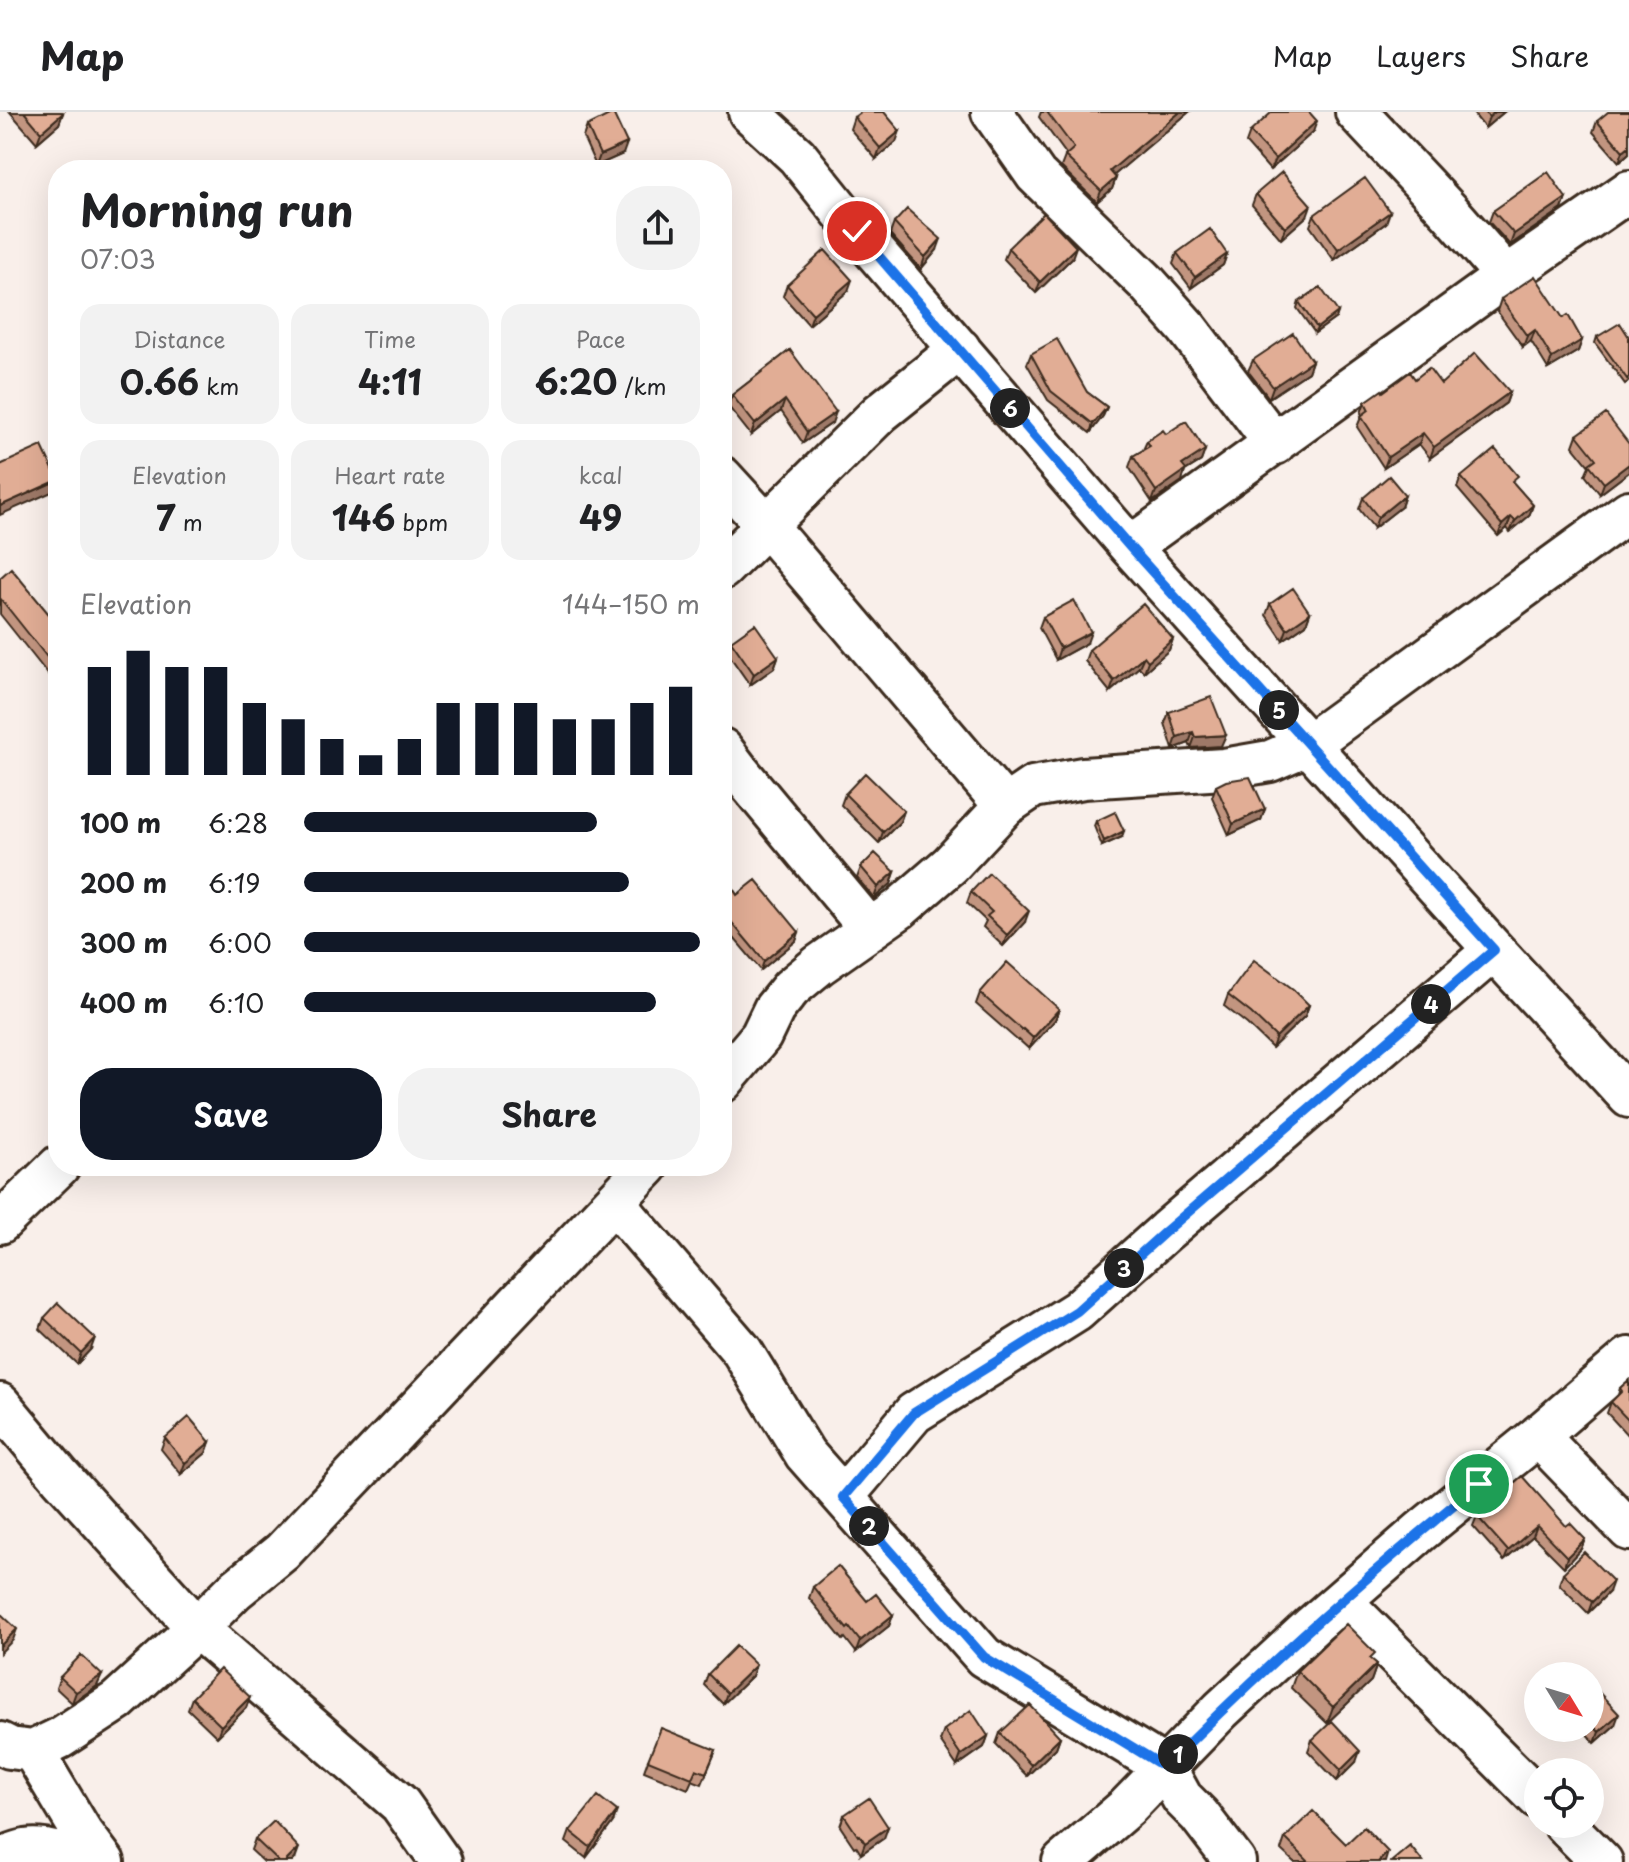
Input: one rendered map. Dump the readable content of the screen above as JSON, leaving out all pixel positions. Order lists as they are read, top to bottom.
{
  "north": "bottom right",
  "page": {
    "header": "Map",
    "nav": ["Map", "Layers", "Share"],
    "heading": ["Morning run", "07:03"],
    "stats": [
      ["Distance", "0.66 km"],
      ["Time", "4:11"],
      ["Pace", "6:20 /km"],
      ["Elevation", "7 m"],
      ["Heart rate", "146 bpm"],
      ["kcal", "49"]
    ],
    "pins": [
      "6",
      "5",
      "4",
      "3",
      "2",
      "1"
    ],
    "chart": ["Elevation", "144–150 m"],
    "list": [
      {
        "name": "100 m",
        "note": "6:28"
      },
      {
        "name": "200 m",
        "note": "6:19"
      },
      {
        "name": "300 m",
        "note": "6:00"
      },
      {
        "name": "400 m",
        "note": "6:10"
      }
    ],
    "buttons": ["Save", "Share"]
  }
}
